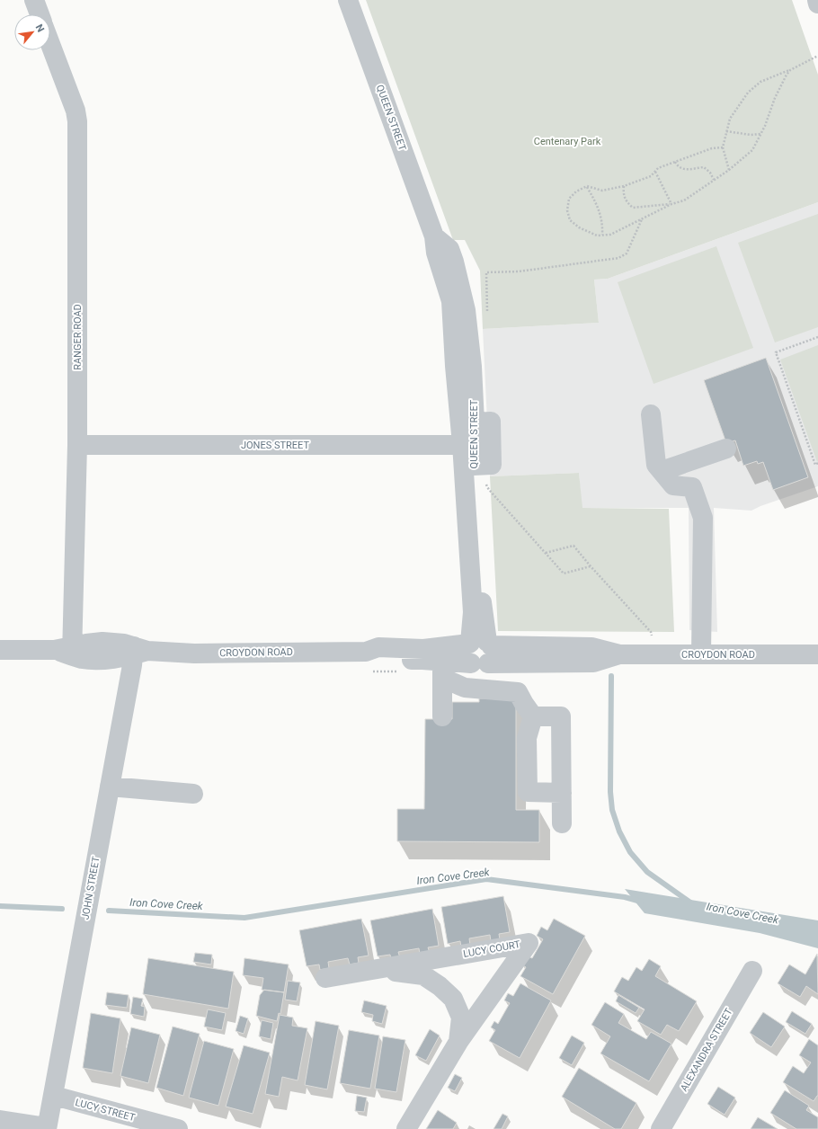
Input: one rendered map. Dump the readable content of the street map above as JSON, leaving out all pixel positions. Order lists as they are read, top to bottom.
{
  "streets": {
    "street": [
      "QUEEN STREET",
      "RANGER ROAD",
      "JONES STREET",
      "CROYDON ROAD",
      "JOHN STREET",
      "LUCY COURT",
      "ALEXANDRA STREET",
      "LUCY STREET"
    ]
  },
  "crossings": [
    ["QUEEN STREET", "JONES STREET"],
    ["QUEEN STREET", "CROYDON ROAD"],
    ["RANGER ROAD", "JONES STREET"],
    ["RANGER ROAD", "CROYDON ROAD"],
    ["CROYDON ROAD", "JOHN STREET"],
    ["JOHN STREET", "LUCY STREET"]
  ],
  "water": ["Iron Cove Creek"],
  "parks": ["Centenary Park"],
  "north": "top right"
}
